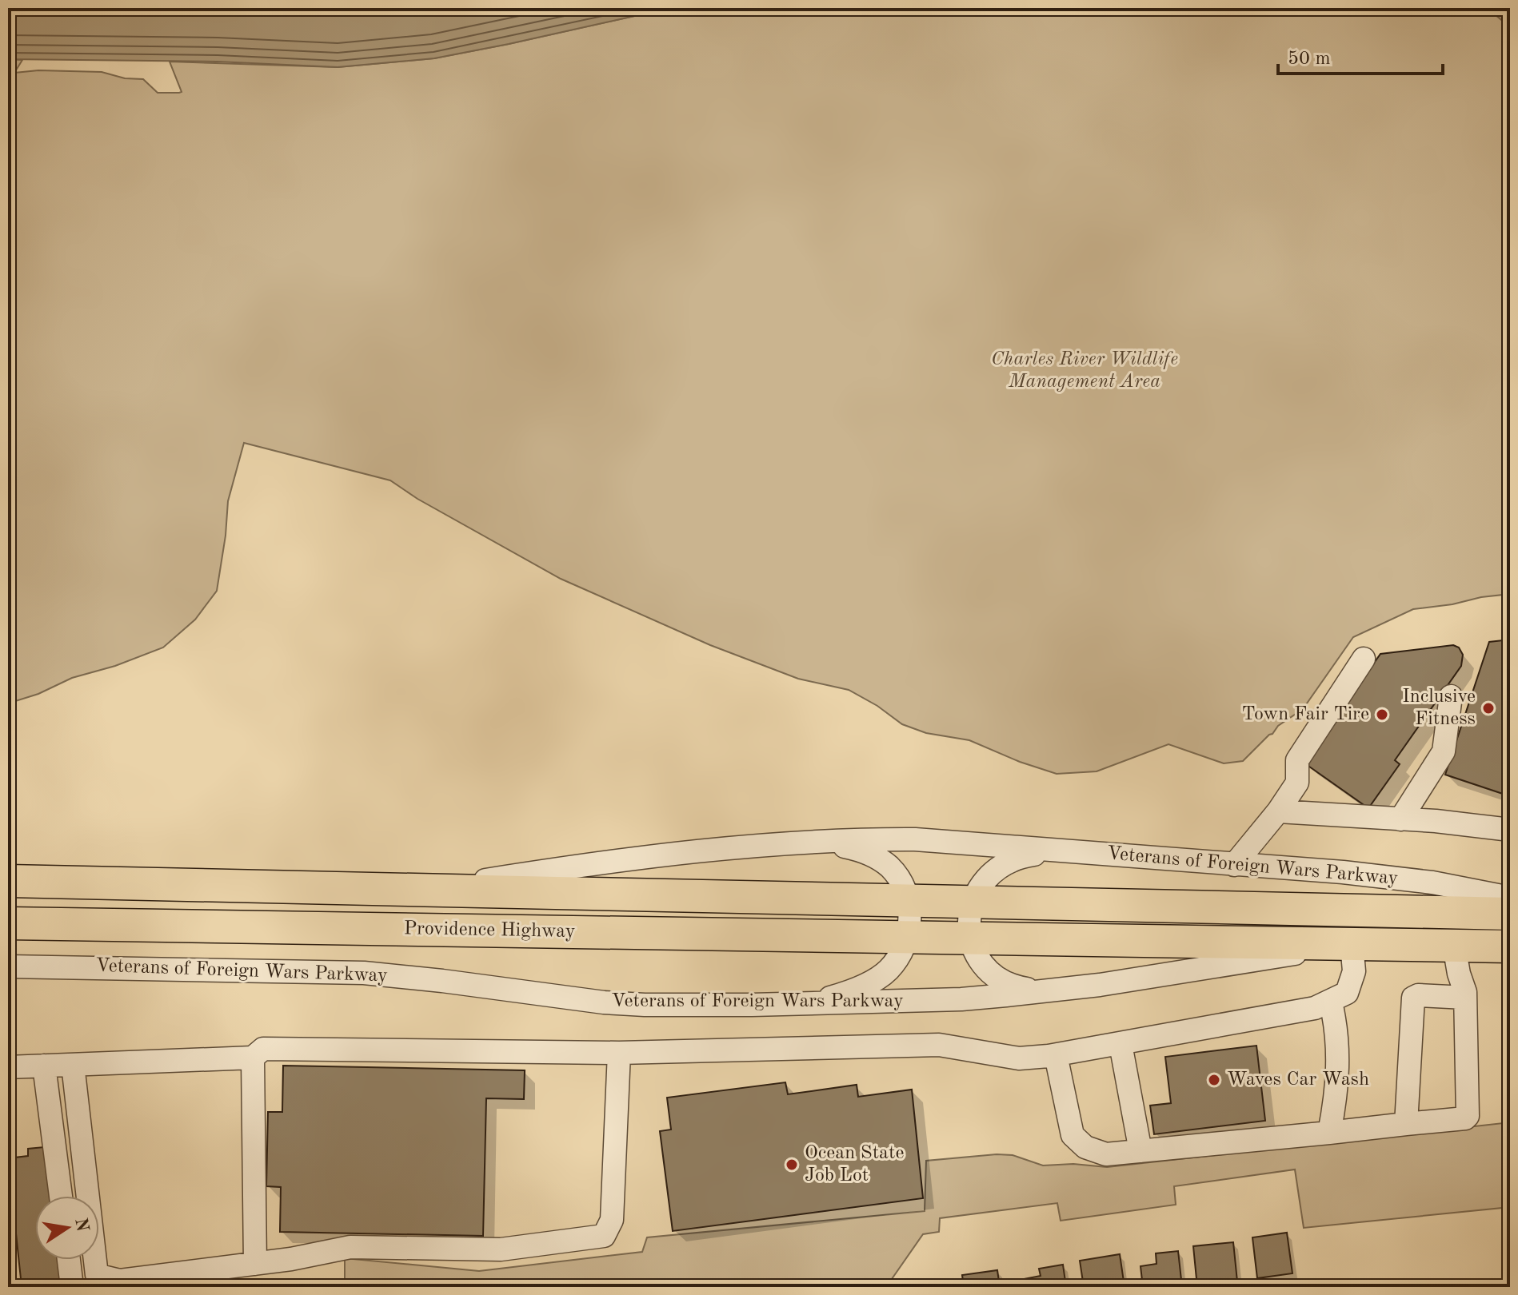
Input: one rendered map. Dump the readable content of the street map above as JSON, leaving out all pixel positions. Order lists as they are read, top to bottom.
{
  "streets": {
    "highway": ["Veterans of Foreign Wars Parkway", "Providence Highway"]
  },
  "crossings": [
    ["Veterans of Foreign Wars Parkway", "Providence Highway"]
  ],
  "parks": ["Charles River Wildlife Management Area"],
  "places": [
    "Inclusive Fitness",
    "Town Fair Tire",
    "Waves Car Wash",
    "Ocean State Job Lot"
  ],
  "scale_bar": "50 m",
  "north": "right"
}
